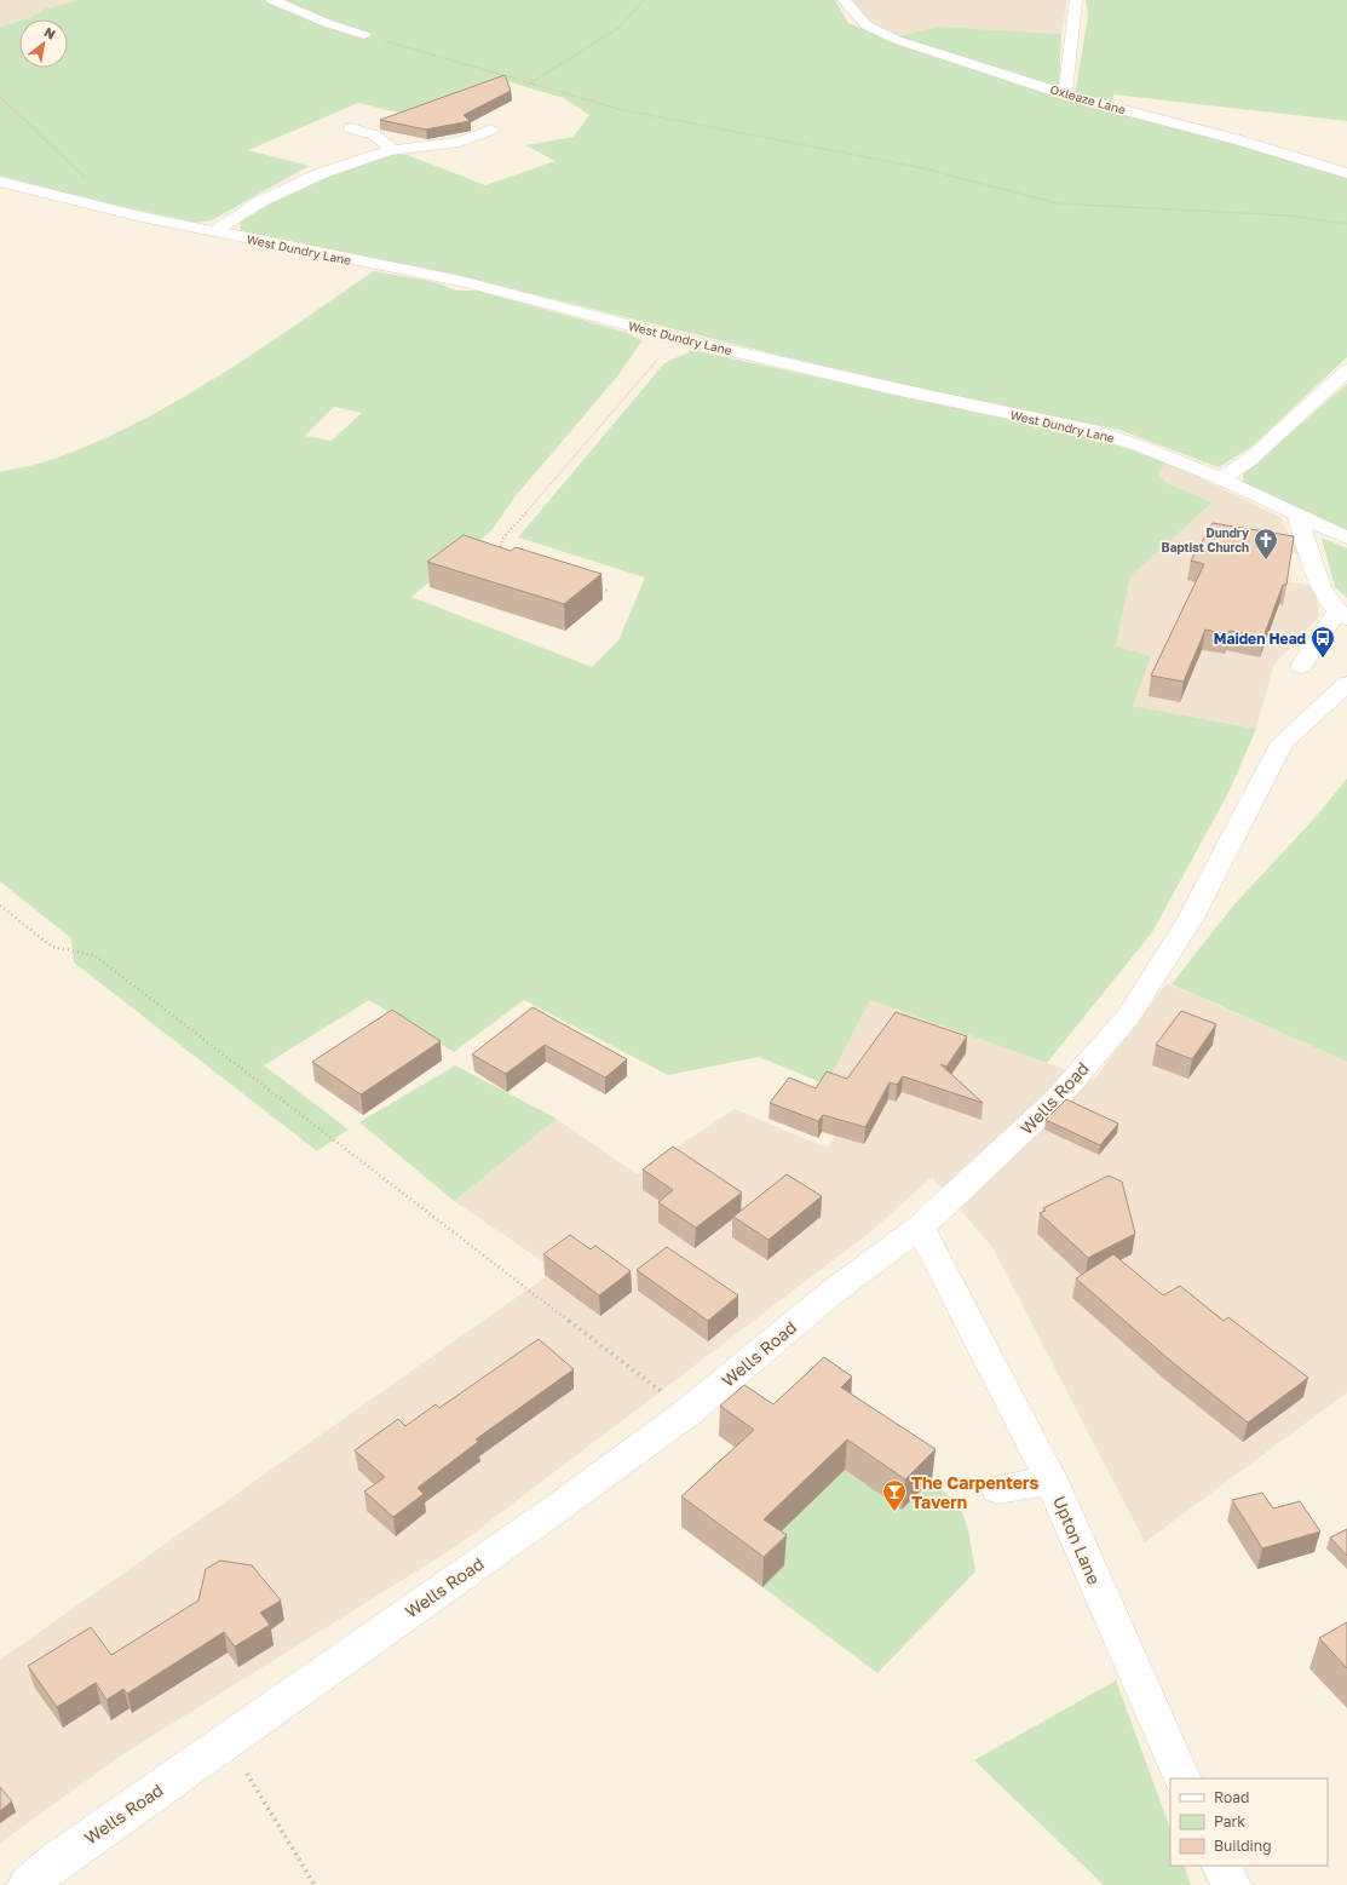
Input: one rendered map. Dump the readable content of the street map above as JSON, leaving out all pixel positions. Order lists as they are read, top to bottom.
{
  "streets": {
    "street": [
      "Oxleaze Lane",
      "West Dundry Lane",
      "Wells Road",
      "Upton Lane"
    ]
  },
  "crossings": [
    ["Wells Road", "Upton Lane"]
  ],
  "places": {
    "church": ["Dundry Baptist Church"],
    "bus stop": ["Maiden Head"],
    "bar": ["The Carpenters Tavern"]
  },
  "legend": ["Road", "Park", "Building"],
  "north": "top right"
}
